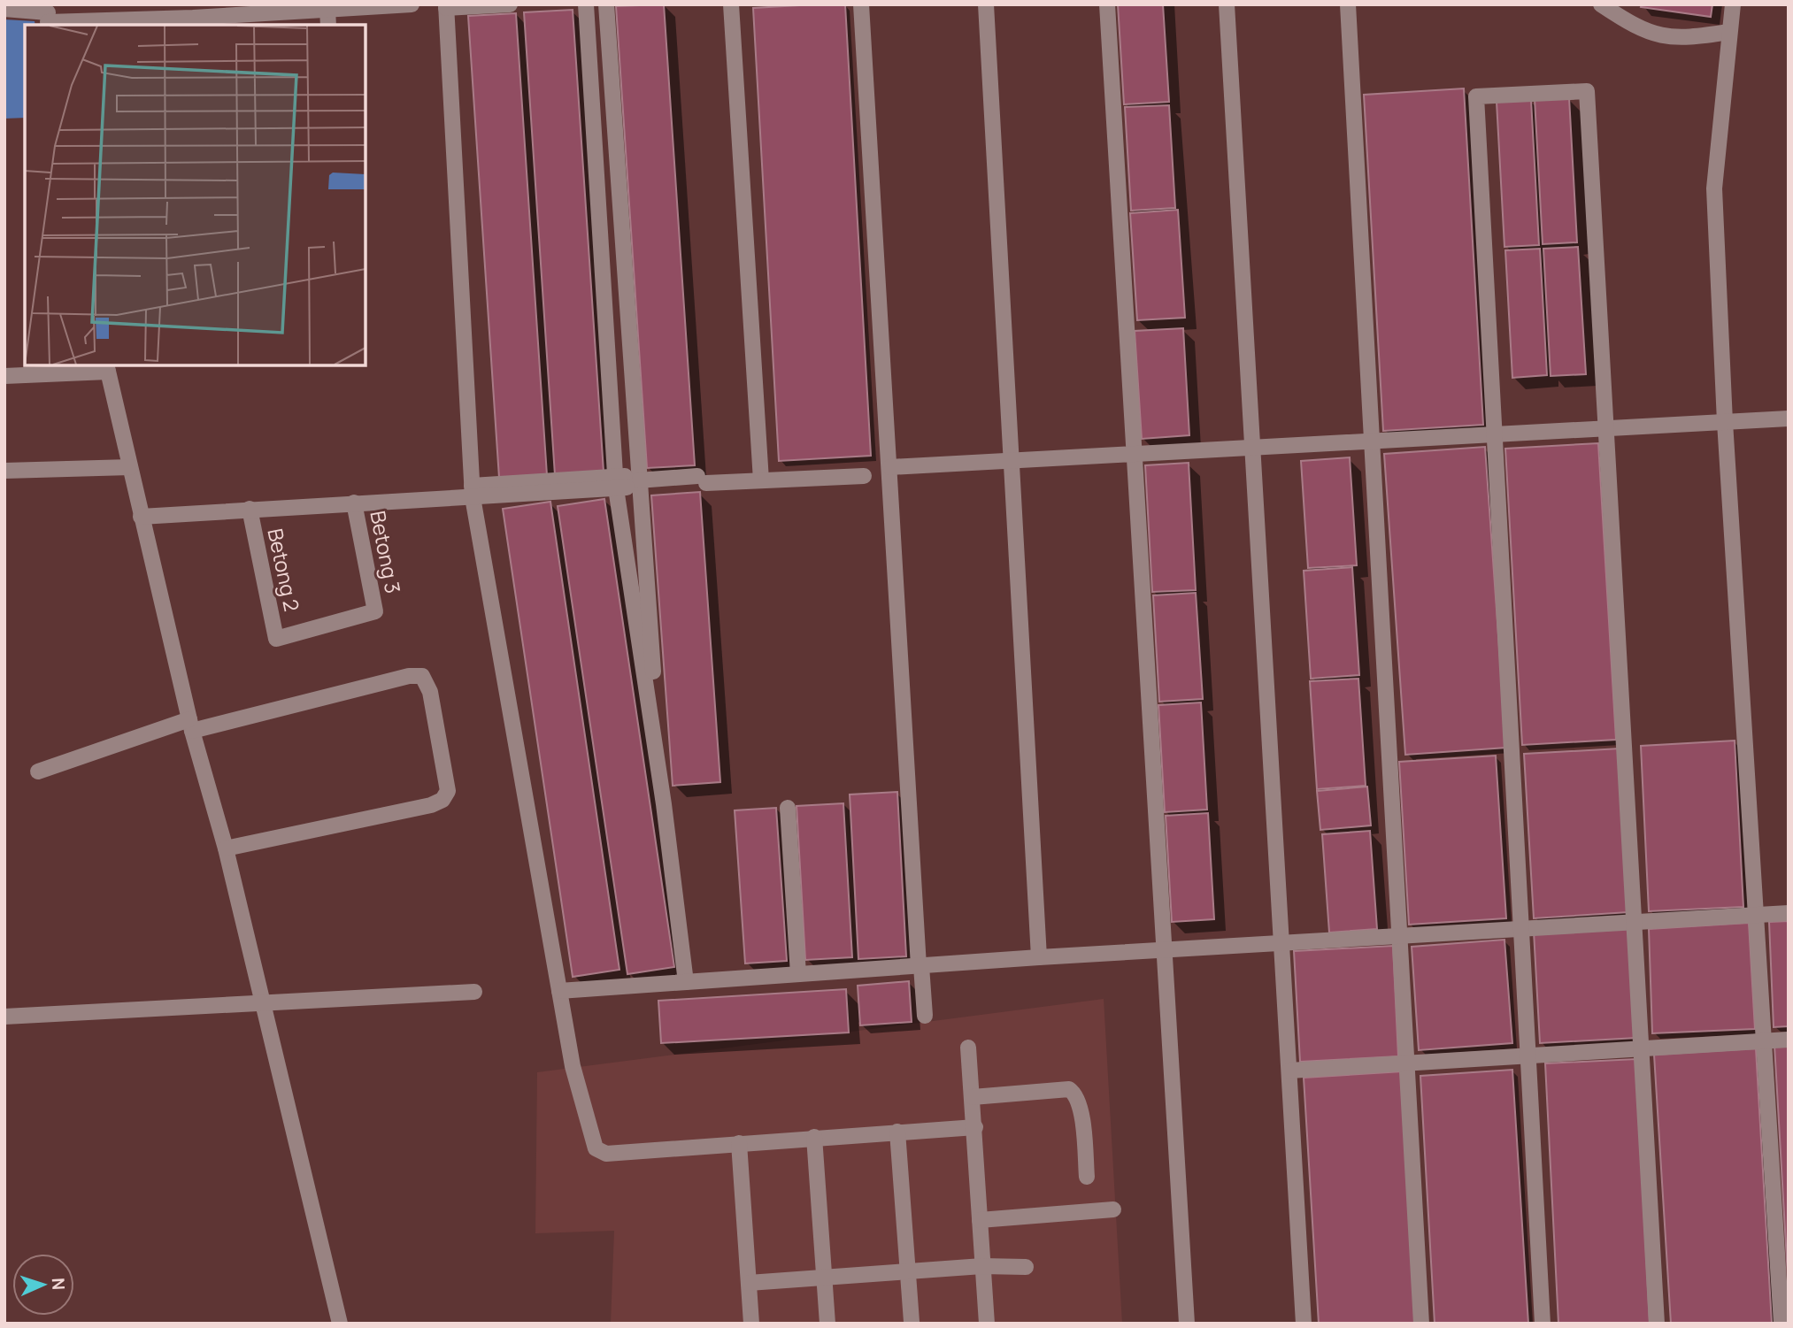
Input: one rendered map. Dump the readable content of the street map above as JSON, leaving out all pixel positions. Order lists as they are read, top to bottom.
{
  "streets": {
    "street": ["Betong 3", "Betong 2"]
  },
  "crossings": [
    ["Betong 3", "Betong 2"]
  ],
  "north": "right"
}
